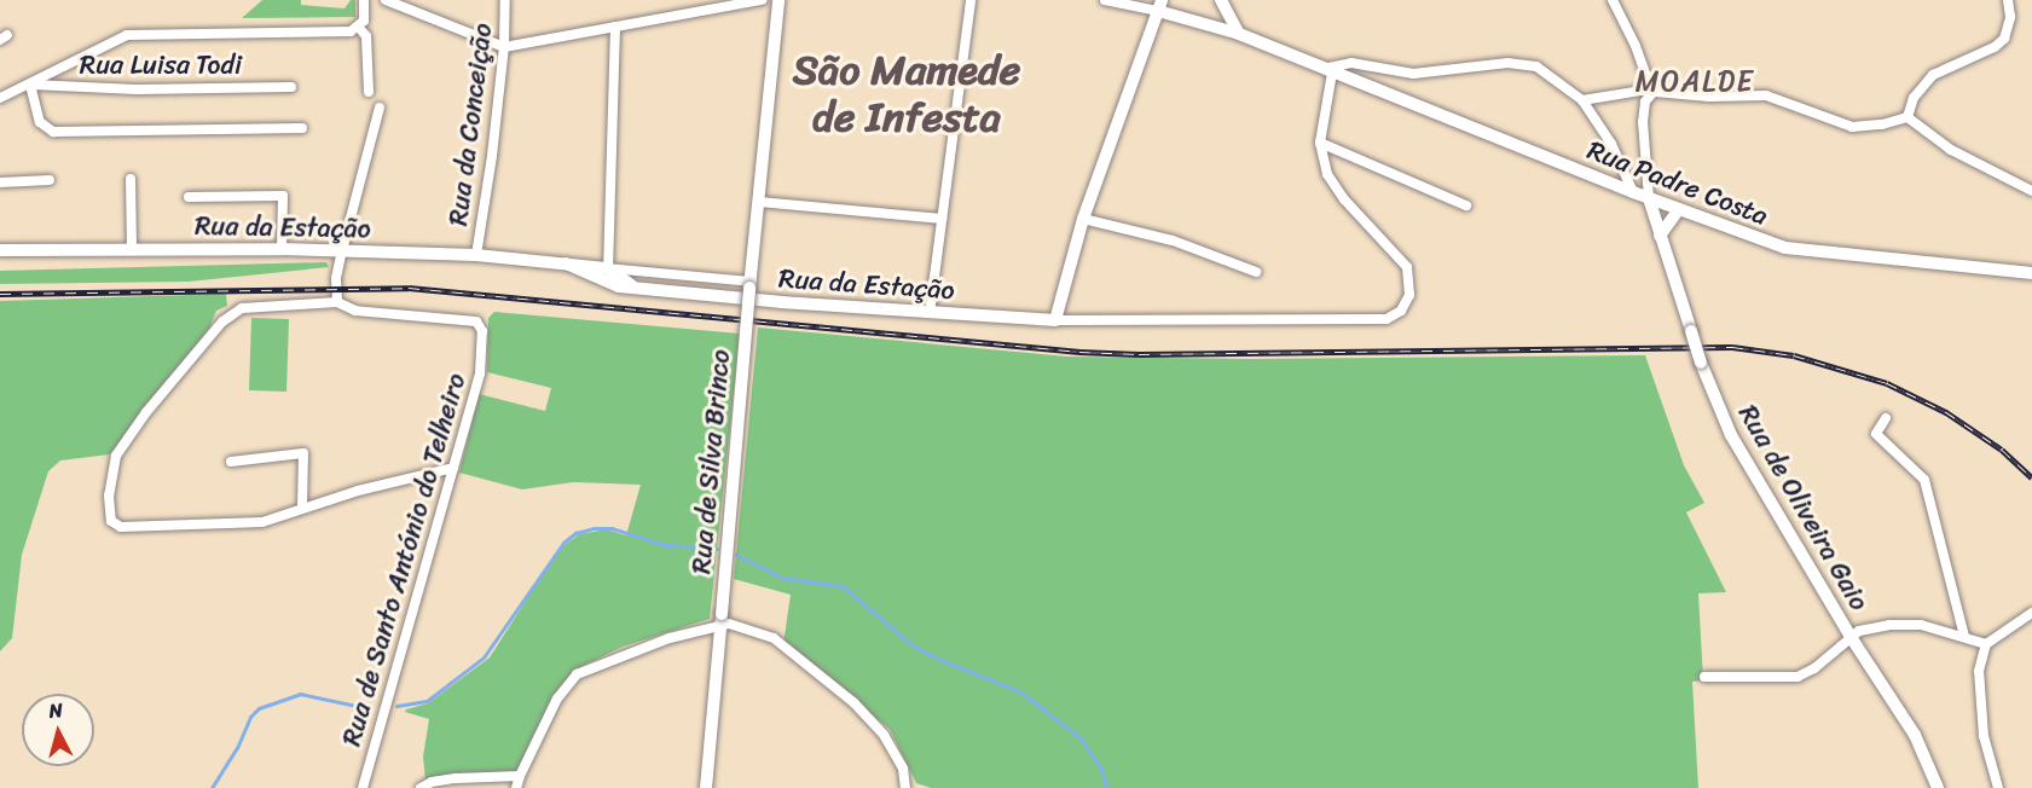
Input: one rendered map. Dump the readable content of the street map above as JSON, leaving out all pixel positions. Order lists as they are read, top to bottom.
{
  "streets": {
    "street": [
      "Rua Luisa Todi",
      "Rua da Conceição",
      "Rua Padre Costa",
      "Rua da Estação",
      "Rua de Silva Brinco",
      "Rua de Oliveira Gaio",
      "Rua de Santo António do Telheiro"
    ]
  },
  "crossings": [
    ["Rua da Conceição", "Rua da Estação"],
    ["Rua Padre Costa", "Rua de Oliveira Gaio"],
    ["Rua da Estação", "Rua de Silva Brinco"]
  ],
  "districts": ["São Mamede de Infesta", "MOALDE"],
  "north": "top"
}
